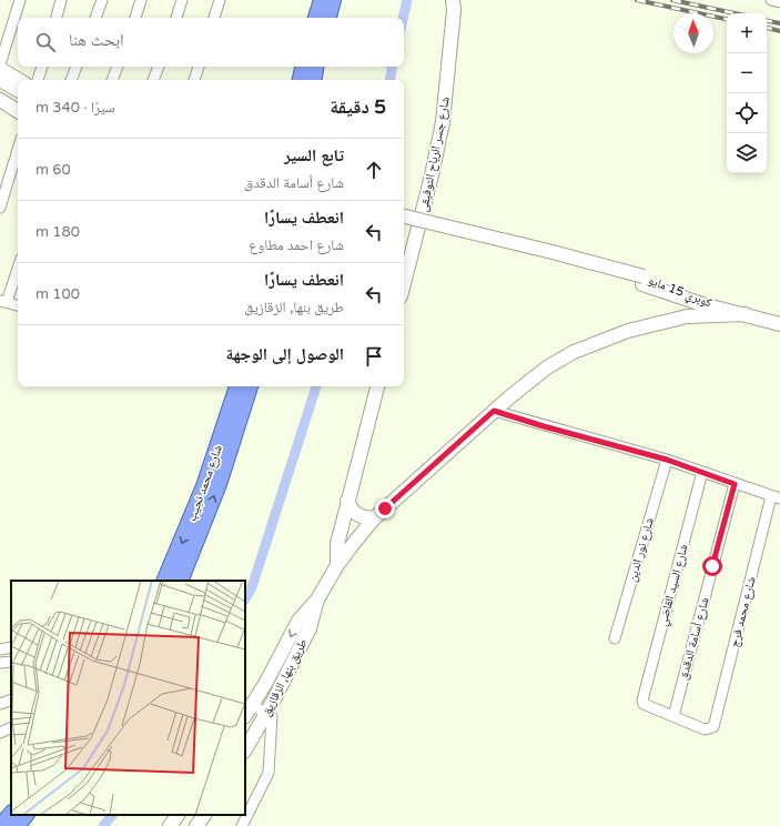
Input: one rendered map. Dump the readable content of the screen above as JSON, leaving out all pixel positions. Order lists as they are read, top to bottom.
{
  "streets": {
    "highway": ["شارع محمد نجيب"],
    "main road": ["شارع جسر الرياح التوفيقى", "كوبري 15 مايو", "طريق بنها, الزقازيق"],
    "street": [
      "شارع نور الدين",
      "شارع السيد القاضي",
      "شارع محمد فرج",
      "شارع أسامة الدقدق"
    ]
  },
  "crossings": [
    ["كوبري 15 مايو", "طريق بنها, الزقازيق"],
    ["شارع السيد القاضي", "شارع محمد فرج"],
    ["شارع السيد القاضي", "شارع أسامة الدقدق"],
    ["شارع محمد فرج", "شارع أسامة الدقدق"]
  ],
  "north": "top",
  "page": {
    "map_buttons": ["+", "−"],
    "search": "ابحث هنا",
    "heading": ["5 دقيقة", "سيرًا · 340 m"],
    "list": [
      ["تابع السير", "شارع أسامة الدقدق", "60 m"],
      ["انعطف يسارًا", "شارع احمد مطاوع", "180 m"],
      ["انعطف يسارًا", "طريق بنها, الزقازيق", "100 m"],
      "الوصول إلى الوجهة"
    ]
  }
}
